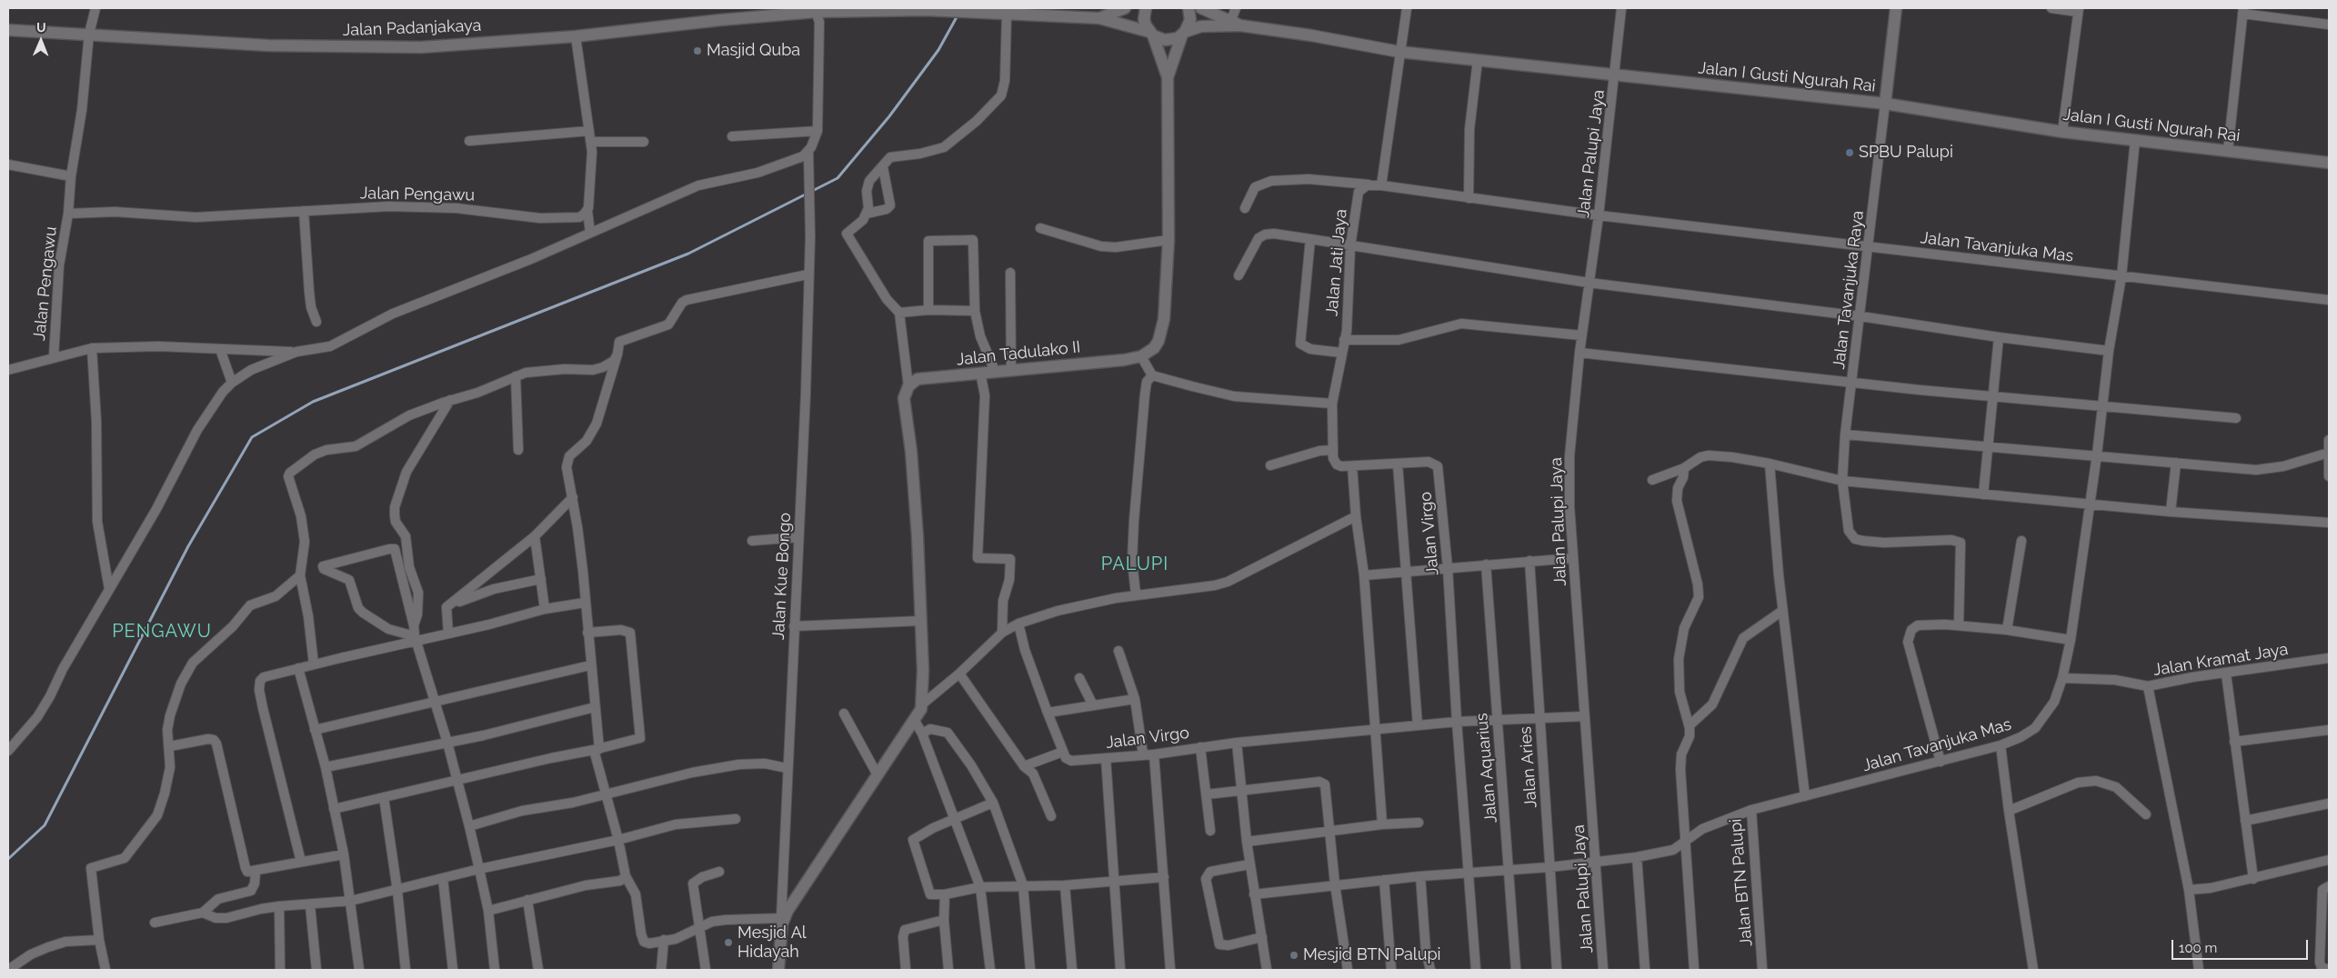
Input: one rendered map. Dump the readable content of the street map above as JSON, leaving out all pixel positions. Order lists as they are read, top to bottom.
{
  "streets": {
    "main road": ["Jalan Padanjakaya", "Jalan I Gusti Ngurah Rai", "Jalan Tadulako II"],
    "street": [
      "Jalan Palupi Jaya",
      "Jalan Pengawu",
      "Jalan Tavanjuka Mas",
      "Jalan Jati Jaya",
      "Jalan Tavanjuka Raya",
      "Jalan Virgo",
      "Jalan Kue Bongo",
      "Jalan Kramat Jaya",
      "Jalan Aries",
      "Jalan Aquarius",
      "Jalan BTN Palupi"
    ]
  },
  "crossings": [
    ["Jalan Padanjakaya", "Jalan Pengawu"],
    ["Jalan I Gusti Ngurah Rai", "Jalan Palupi Jaya"],
    ["Jalan I Gusti Ngurah Rai", "Jalan Tavanjuka Mas"],
    ["Jalan I Gusti Ngurah Rai", "Jalan Tavanjuka Raya"],
    ["Jalan Palupi Jaya", "Jalan Tavanjuka Mas"],
    ["Jalan Palupi Jaya", "Jalan Virgo"],
    ["Jalan Palupi Jaya", "Jalan BTN Palupi"],
    ["Jalan Tavanjuka Mas", "Jalan Tavanjuka Raya"],
    ["Jalan Tavanjuka Mas", "Jalan Kramat Jaya"],
    ["Jalan Tavanjuka Mas", "Jalan BTN Palupi"],
    ["Jalan Virgo", "Jalan Aries"],
    ["Jalan Virgo", "Jalan Aquarius"],
    ["Jalan Virgo", "Jalan BTN Palupi"],
    ["Jalan Aries", "Jalan BTN Palupi"],
    ["Jalan Aquarius", "Jalan BTN Palupi"]
  ],
  "districts": ["PALUPI", "PENGAWU"],
  "places": [
    "Masjid Quba",
    "SPBU Palupi",
    "Mesjid Al Hidayah",
    "Mesjid BTN Palupi"
  ],
  "scale_bar": "100 m",
  "north": "top"
}
